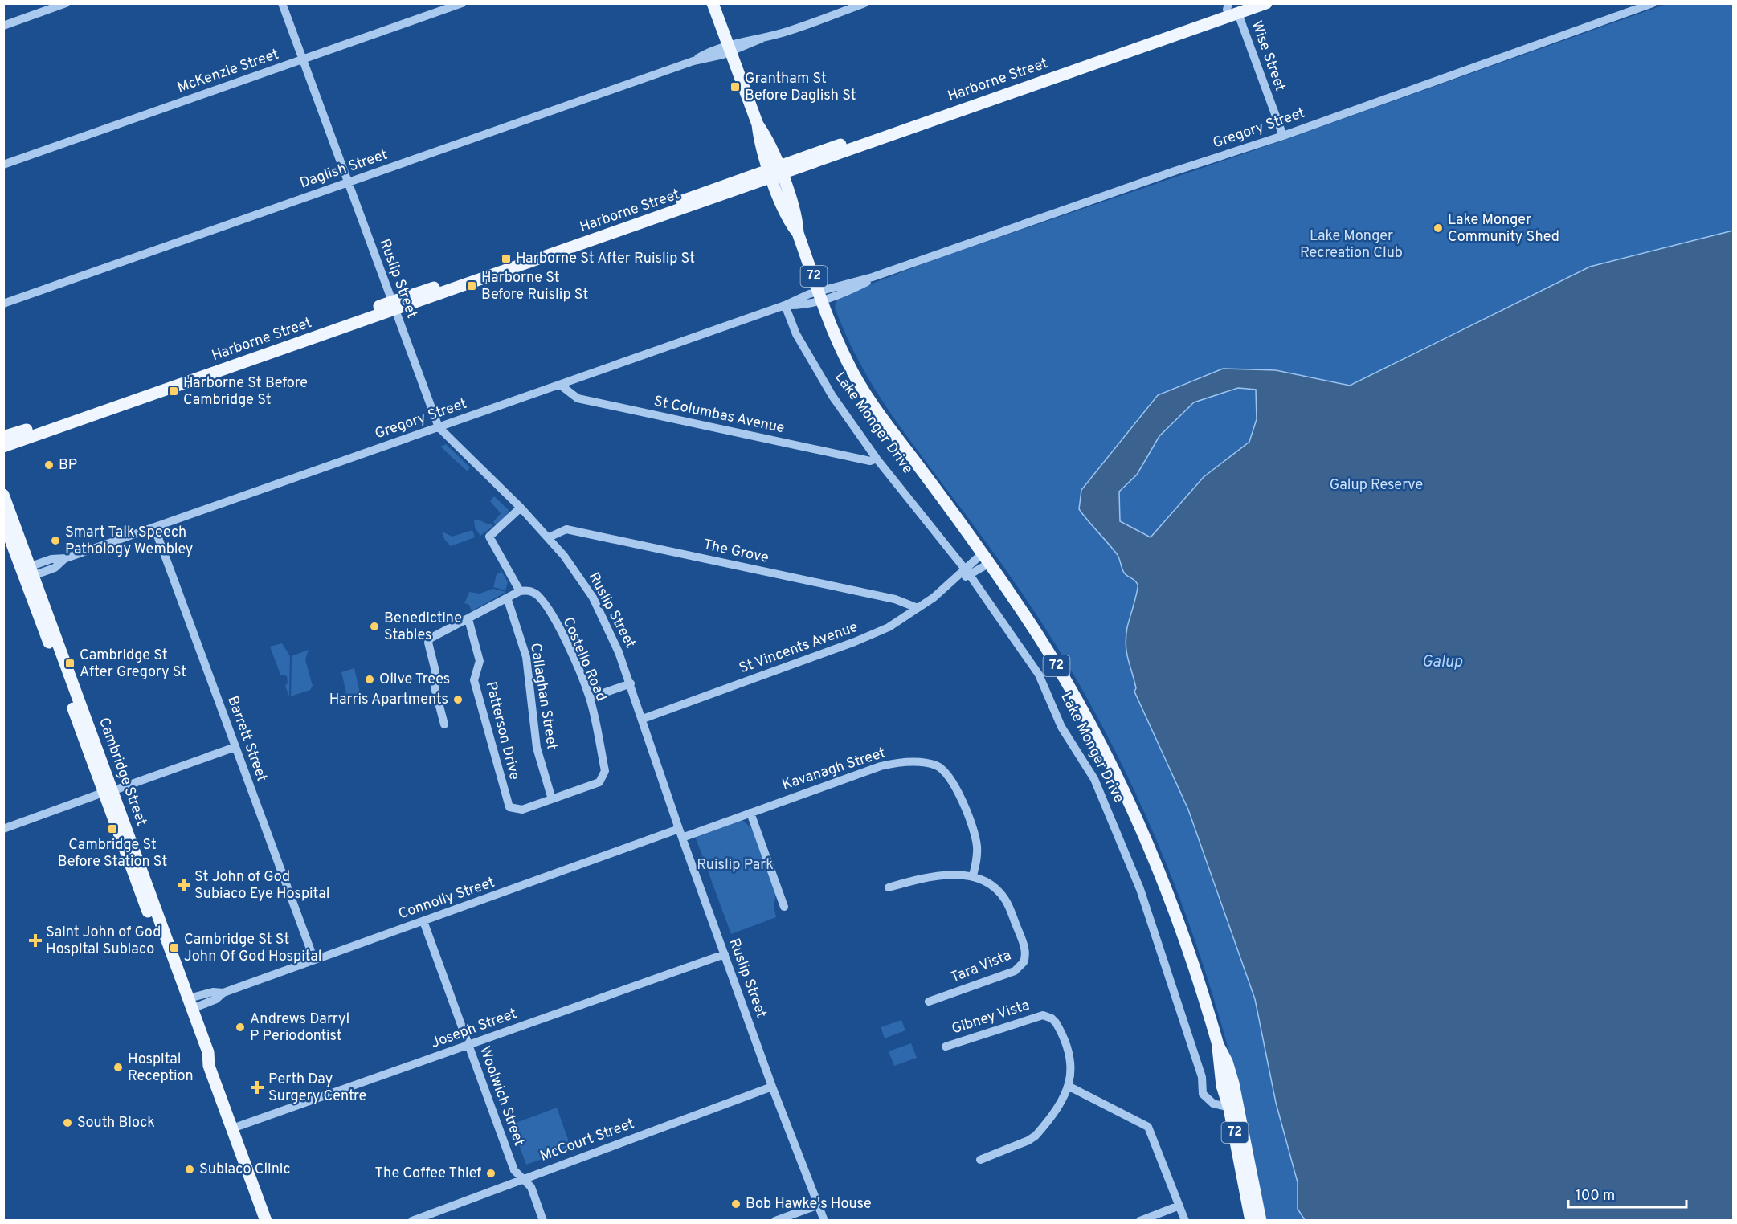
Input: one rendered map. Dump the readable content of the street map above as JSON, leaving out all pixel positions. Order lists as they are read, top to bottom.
{
  "streets": {
    "main road": [
      "Harborne Street",
      "72",
      "Lake Monger Drive",
      "Cambridge Street"
    ],
    "street": [
      "Wise Street",
      "McKenzie Street",
      "Gregory Street",
      "Daglish Street",
      "Ruslip Street",
      "St Columbas Avenue",
      "The Grove",
      "St Vincents Avenue",
      "Costello Road",
      "Callaghan Street",
      "Patterson Drive",
      "Barrett Street",
      "Kavanagh Street",
      "Connolly Street",
      "Tara Vista",
      "Gibney Vista",
      "Joseph Street",
      "Woolwich Street",
      "McCourt Street"
    ]
  },
  "crossings": [
    ["Wise Street", "Harborne Street"],
    ["Wise Street", "Gregory Street"],
    ["McKenzie Street", "Ruslip Street"],
    ["Harborne Street", "72"],
    ["Harborne Street", "Ruslip Street"],
    ["Gregory Street", "72"],
    ["Gregory Street", "Ruslip Street"],
    ["Gregory Street", "St Columbas Avenue"],
    ["Gregory Street", "Lake Monger Drive"],
    ["Gregory Street", "Barrett Street"],
    ["Gregory Street", "Cambridge Street"],
    ["Daglish Street", "72"],
    ["Daglish Street", "Ruslip Street"],
    ["72", "Lake Monger Drive"],
    ["Ruslip Street", "The Grove"],
    ["Ruslip Street", "St Vincents Avenue"],
    ["Ruslip Street", "Kavanagh Street"],
    ["Ruslip Street", "Connolly Street"],
    ["Ruslip Street", "Joseph Street"],
    ["Ruslip Street", "McCourt Street"],
    ["St Columbas Avenue", "Lake Monger Drive"],
    ["Lake Monger Drive", "St Vincents Avenue"],
    ["The Grove", "St Vincents Avenue"],
    ["Costello Road", "Callaghan Street"],
    ["Costello Road", "Patterson Drive"],
    ["Callaghan Street", "Patterson Drive"],
    ["Barrett Street", "Connolly Street"],
    ["Kavanagh Street", "Connolly Street"],
    ["Kavanagh Street", "Tara Vista"],
    ["Cambridge Street", "Connolly Street"],
    ["Cambridge Street", "Joseph Street"],
    ["Connolly Street", "Woolwich Street"],
    ["Joseph Street", "Woolwich Street"],
    ["Woolwich Street", "McCourt Street"]
  ],
  "water": ["Galup"],
  "parks": ["Lake Monger Recreation Club", "Galup Reserve", "Ruislip Park"],
  "places": {
    "transit": [
      "Grantham St Before Daglish St",
      "Harborne St After Ruislip St",
      "Harborne St Before Ruislip St",
      "Harborne St Before Cambridge St",
      "Cambridge St After Gregory St",
      "Cambridge St Before Station St",
      "Cambridge St St John Of God Hospital"
    ],
    "other": [
      "Lake Monger Community Shed",
      "BP",
      "Smart Talk Speech Pathology Wembley",
      "Benedictine Stables",
      "Olive Trees",
      "Harris Apartments",
      "Andrews Darryl P Periodontist",
      "Hospital Reception",
      "South Block",
      "Subiaco Clinic",
      "The Coffee Thief",
      "Bob Hawke's House"
    ],
    "health": ["St John of God Subiaco Eye Hospital", "Saint John of God Hospital Subiaco", "Perth Day Surgery Centre"]
  },
  "scale_bar": "100 m"
}
